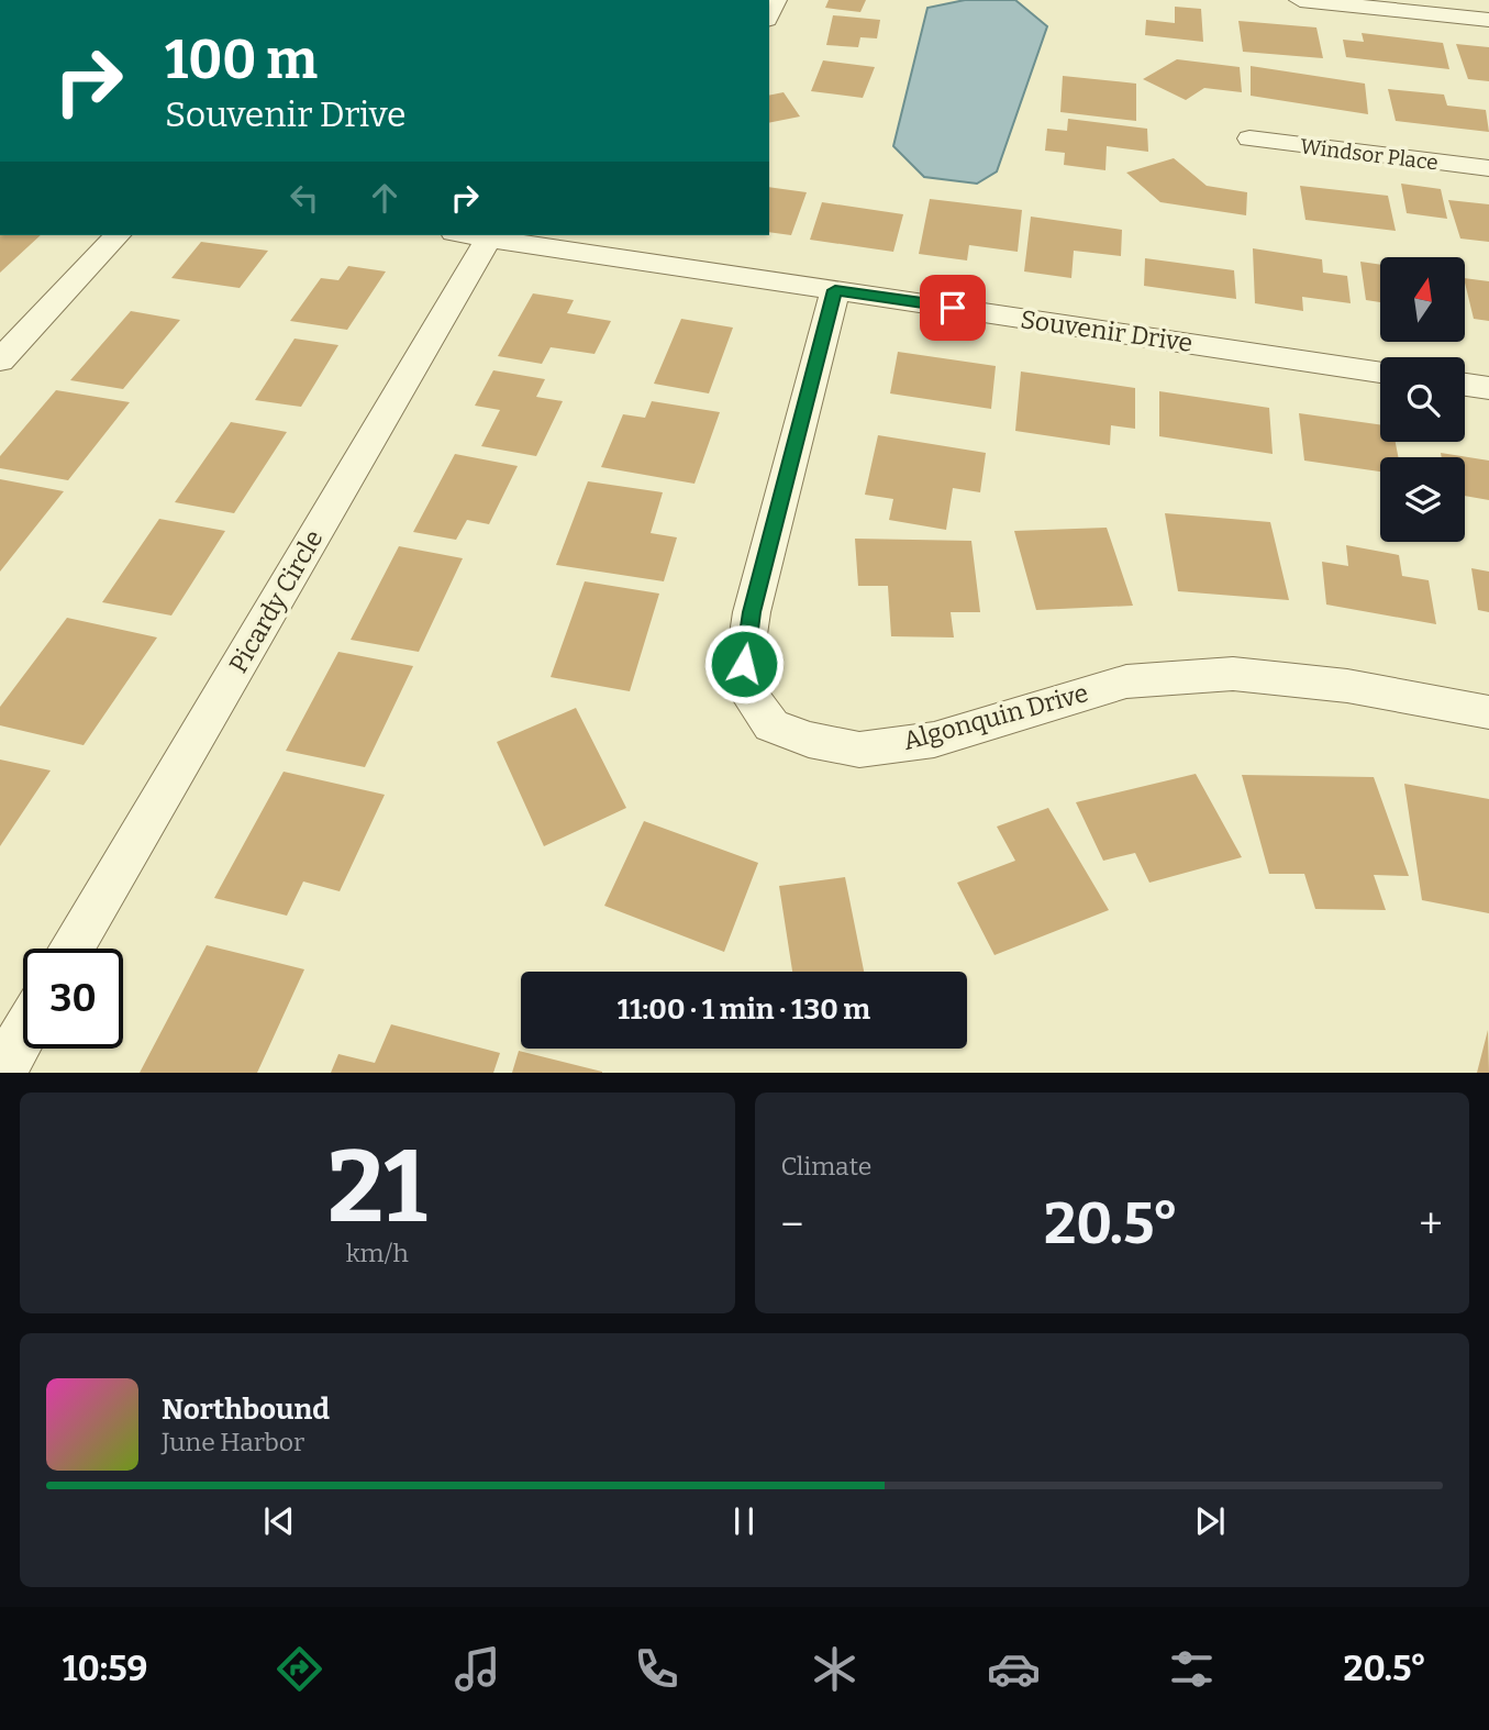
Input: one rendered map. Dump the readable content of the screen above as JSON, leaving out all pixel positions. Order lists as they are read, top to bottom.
{
  "streets": {
    "street": [
      "Windsor Place",
      "Souvenir Drive",
      "Picardy Circle",
      "Algonquin Drive"
    ]
  },
  "crossings": [
    ["Souvenir Drive", "Picardy Circle"],
    ["Souvenir Drive", "Algonquin Drive"]
  ],
  "north": "top",
  "page": {
    "turn": ["100 m", "Souvenir Drive"],
    "limit": "30",
    "trip": "11:00 · 1 min · 130 m",
    "tile": [
      ["21", "km/h"],
      "Climate"
    ],
    "heat": ["−", "20.5°", "+"],
    "song": ["Northbound", "June Harbor"],
    "tabs": ["10:59", "20.5°"]
  }
}
